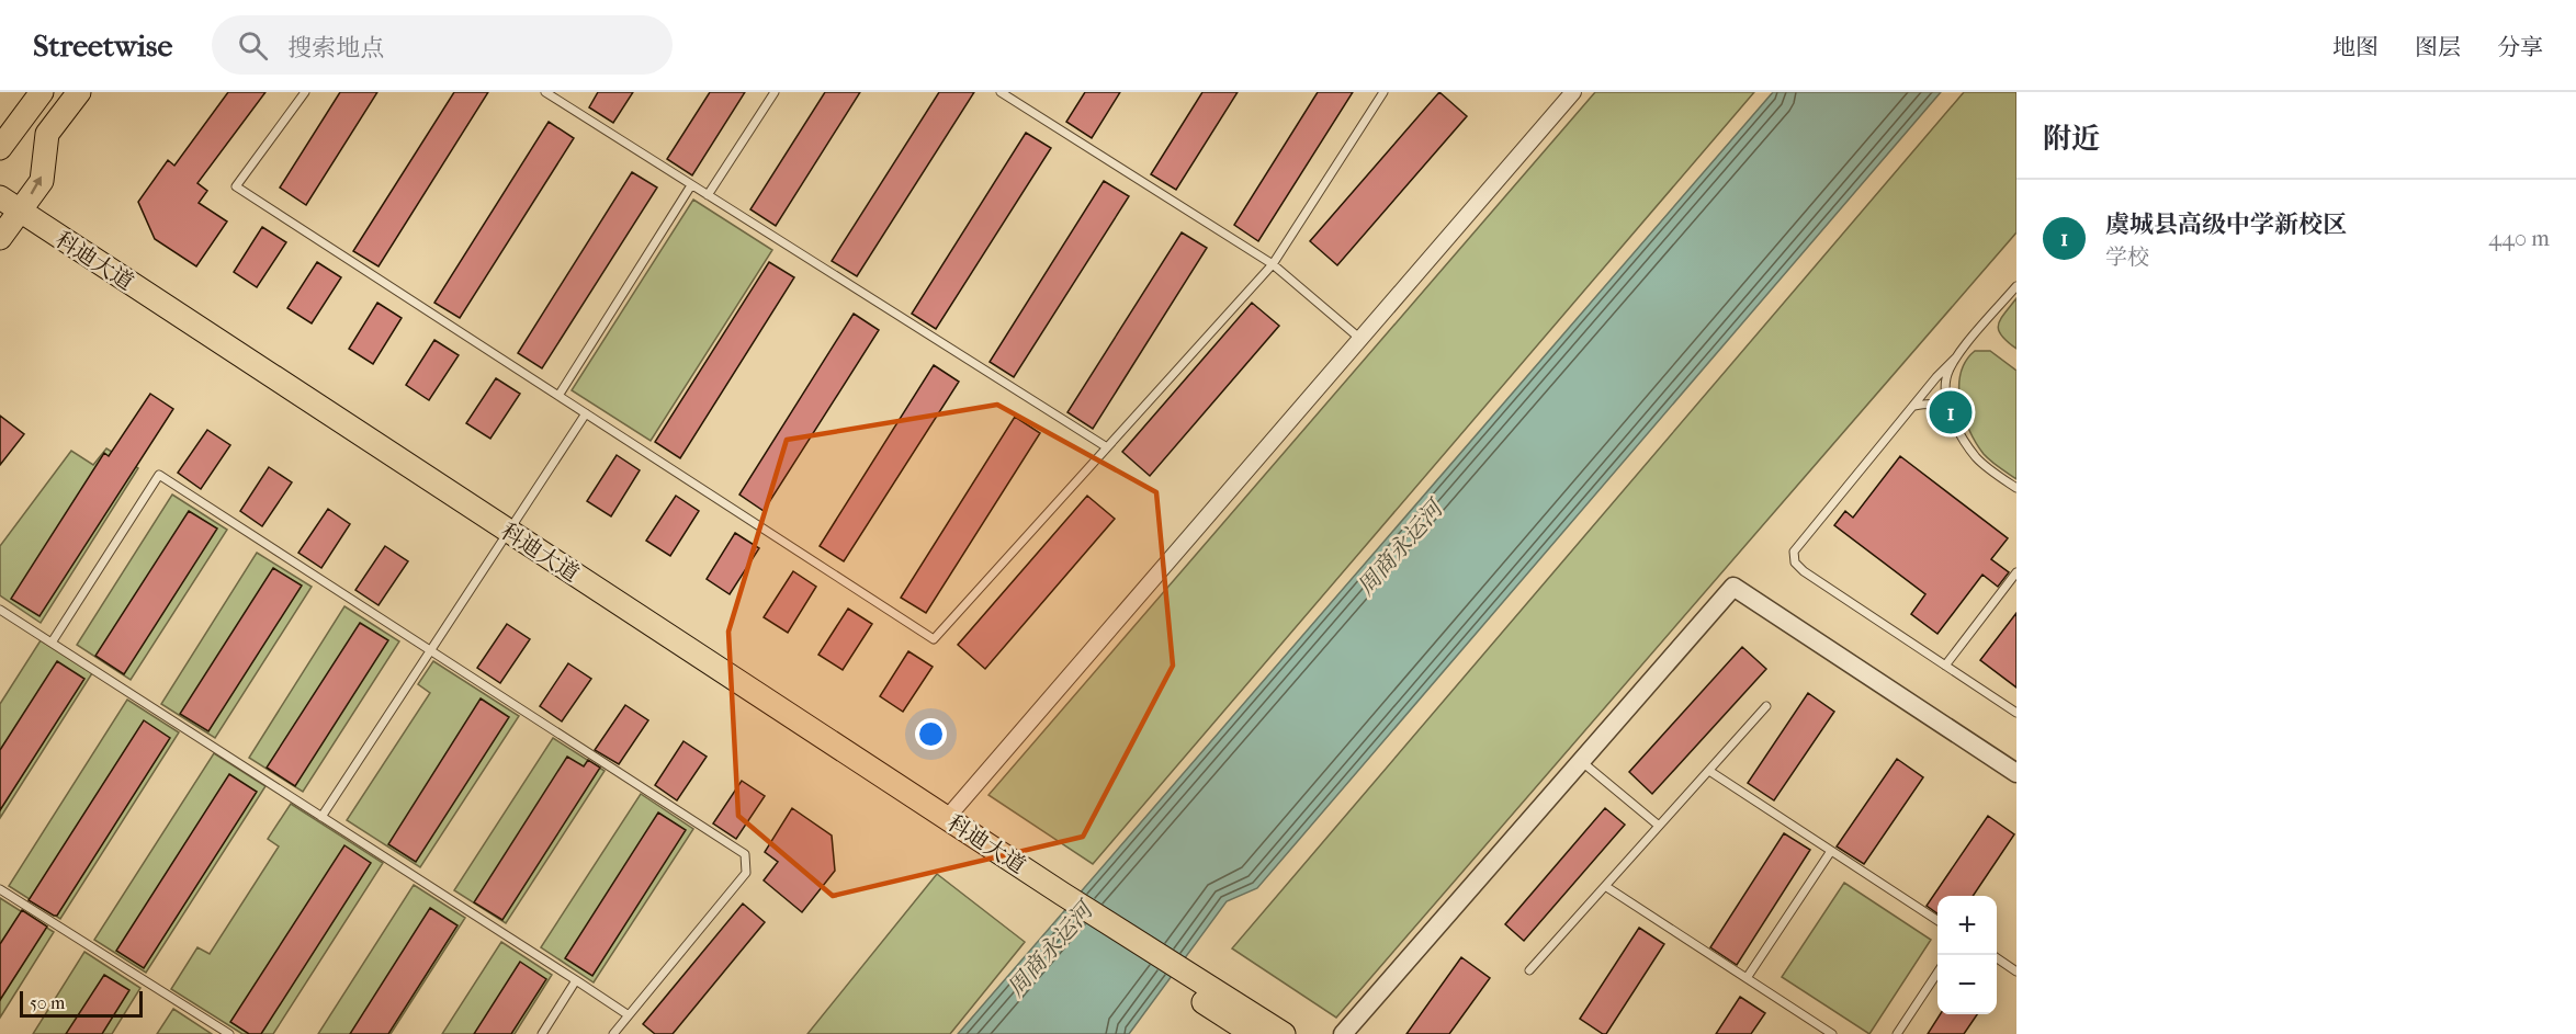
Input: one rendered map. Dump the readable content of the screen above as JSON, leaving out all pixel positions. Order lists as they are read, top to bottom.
{
  "streets": {
    "main road": ["科迪大道"]
  },
  "water": ["周商永运河"],
  "scale_bar": "50 m",
  "page": {
    "header": "Streetwise",
    "search": "搜索地点",
    "nav": ["地图", "图层", "分享"],
    "heading": "附近",
    "list": [
      {
        "mark": "1",
        "name": "虞城县高级中学新校区",
        "note": "学校",
        "value": "440 m"
      }
    ],
    "pins": "1",
    "map_buttons": ["+", "−"],
    "scale": "50 m"
  }
}
